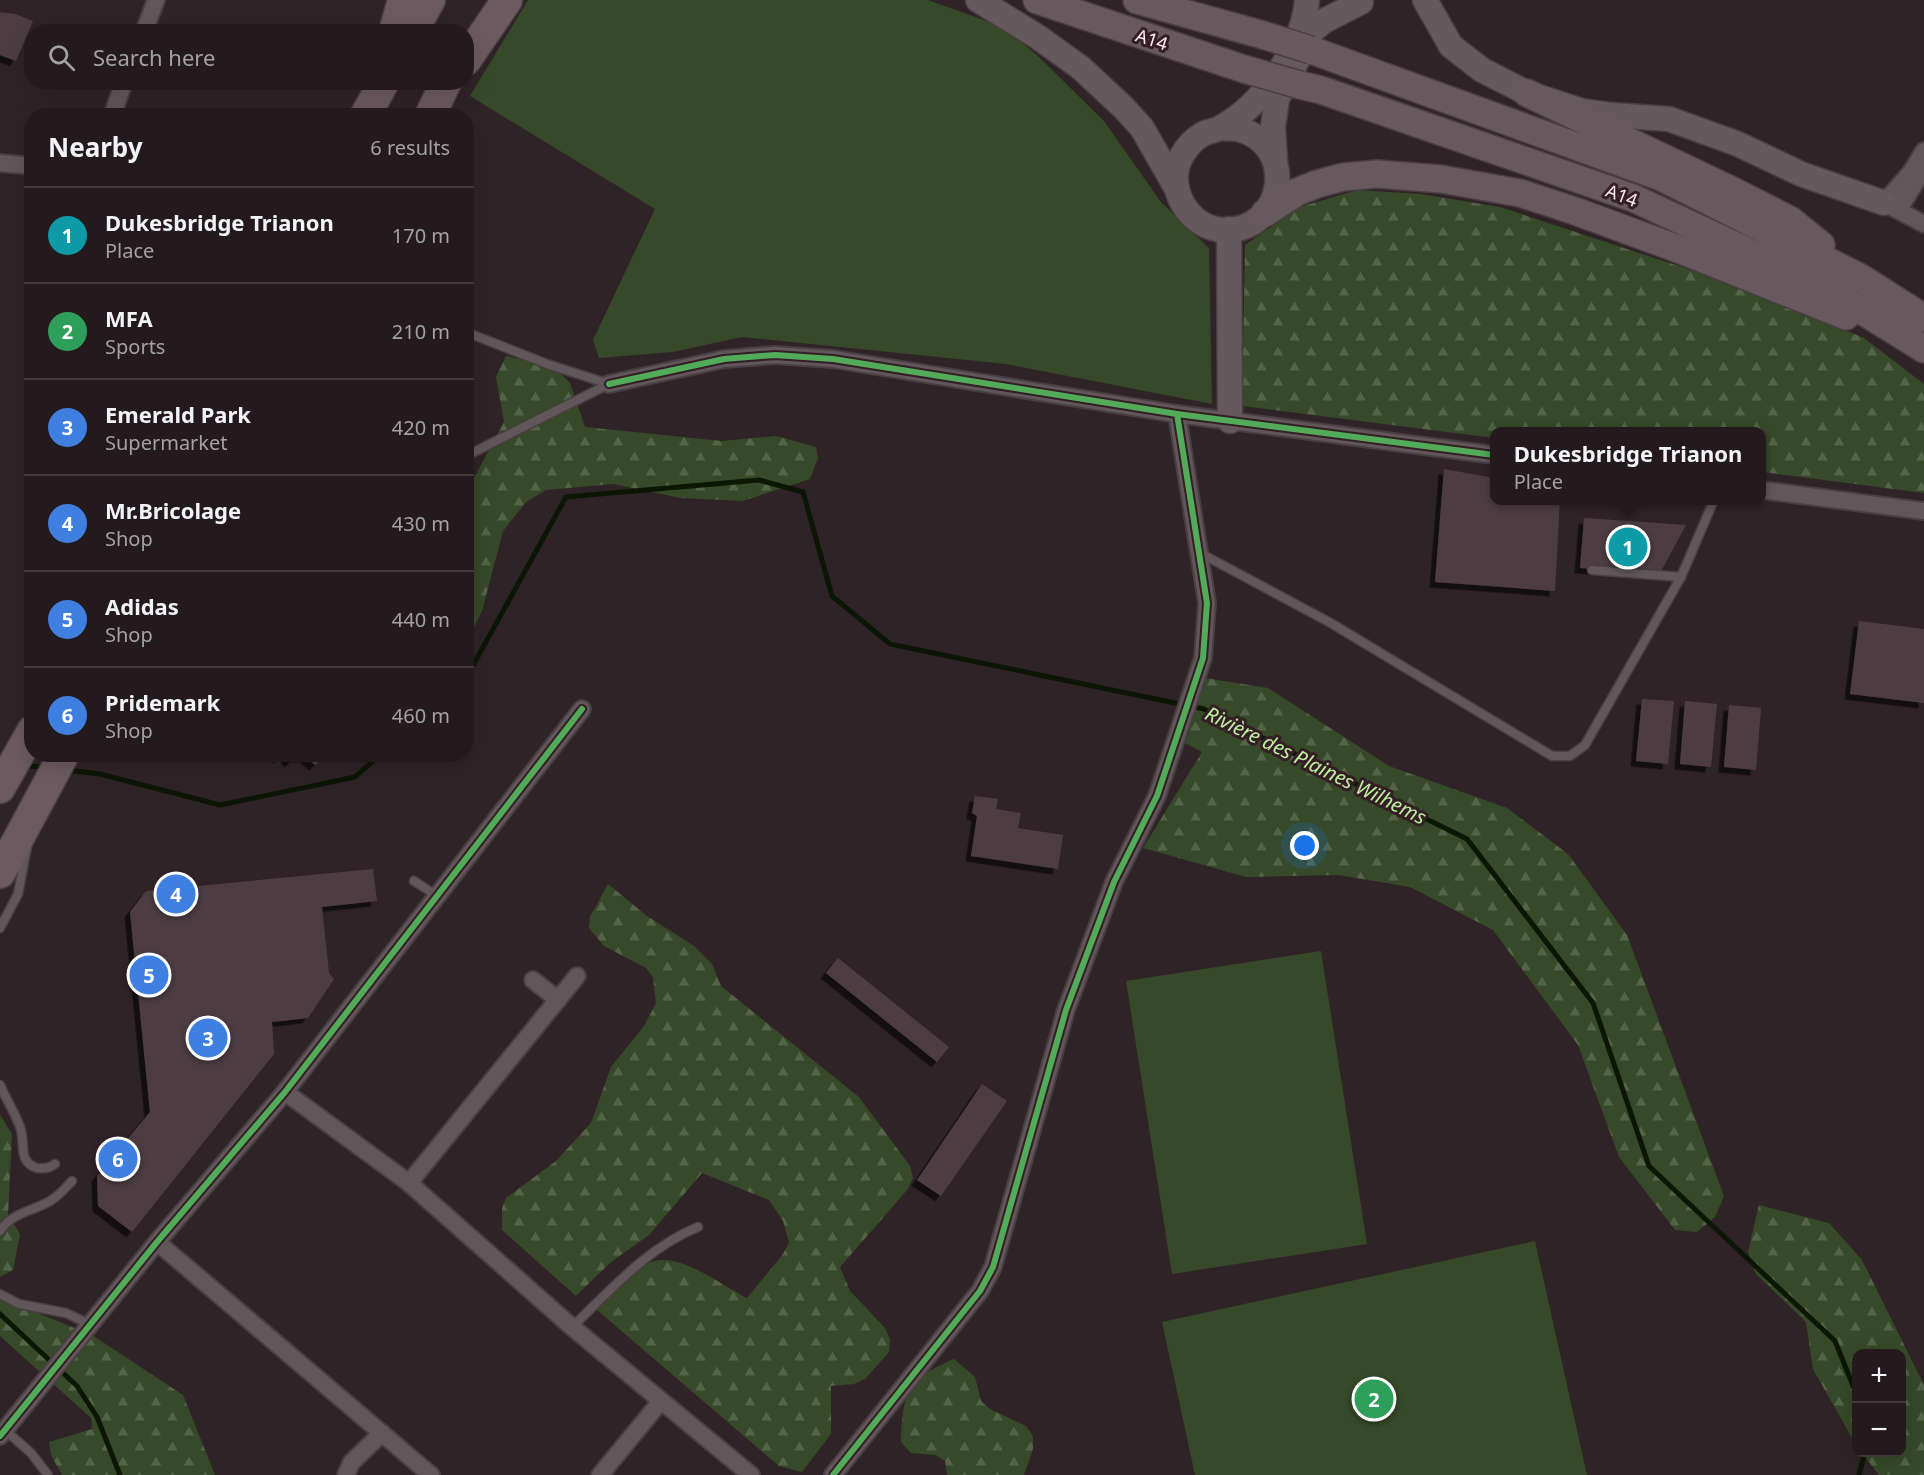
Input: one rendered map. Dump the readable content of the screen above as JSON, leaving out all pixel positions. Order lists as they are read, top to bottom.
{
  "streets": {
    "main road": ["A14"]
  },
  "water": ["Rivière des Plaines Wilhems"],
  "page": {
    "search": "Search here",
    "heading": ["Nearby", "6 results"],
    "list": [
      {
        "mark": "1",
        "name": "Dukesbridge Trianon",
        "note": "Place",
        "value": "170 m"
      },
      {
        "mark": "2",
        "name": "MFA",
        "note": "Sports",
        "value": "210 m"
      },
      {
        "mark": "3",
        "name": "Emerald Park",
        "note": "Supermarket",
        "value": "420 m"
      },
      {
        "mark": "4",
        "name": "Mr.Bricolage",
        "note": "Shop",
        "value": "430 m"
      },
      {
        "mark": "5",
        "name": "Adidas",
        "note": "Shop",
        "value": "440 m"
      },
      {
        "mark": "6",
        "name": "Pridemark",
        "note": "Shop",
        "value": "460 m"
      }
    ],
    "popup": ["Dukesbridge Trianon", "Place"],
    "pins": [
      "1",
      "4",
      "5",
      "3",
      "6",
      "2"
    ],
    "map_buttons": ["+", "−"]
  }
}
